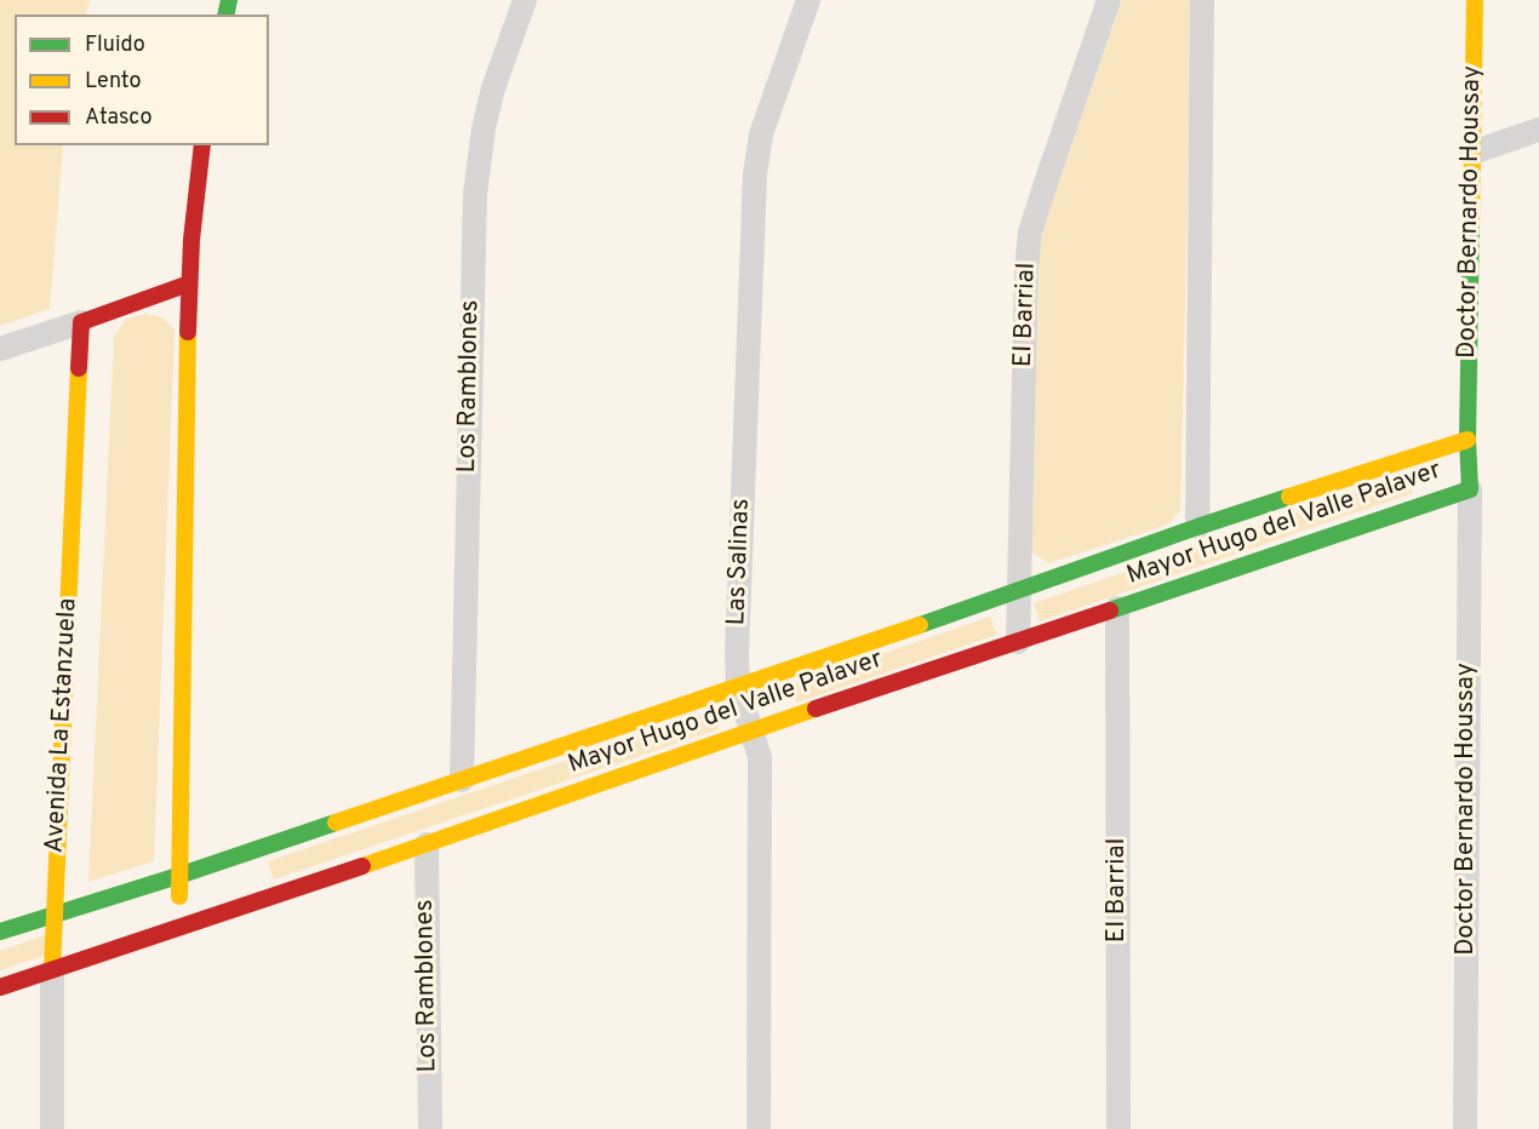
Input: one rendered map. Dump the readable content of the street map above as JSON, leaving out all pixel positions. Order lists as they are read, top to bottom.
{
  "streets": {
    "street": [
      "Doctor Bernardo Houssay",
      "El Barrial",
      "Los Ramblones",
      "Mayor Hugo del Valle Palaver",
      "Las Salinas",
      "Avenida La Estanzuela"
    ]
  },
  "crossings": [
    ["Doctor Bernardo Houssay", "Mayor Hugo del Valle Palaver"],
    ["El Barrial", "Mayor Hugo del Valle Palaver"],
    ["Los Ramblones", "Mayor Hugo del Valle Palaver"],
    ["Mayor Hugo del Valle Palaver", "Las Salinas"],
    ["Mayor Hugo del Valle Palaver", "Avenida La Estanzuela"]
  ],
  "legend": ["Fluido", "Lento", "Atasco"]
}
